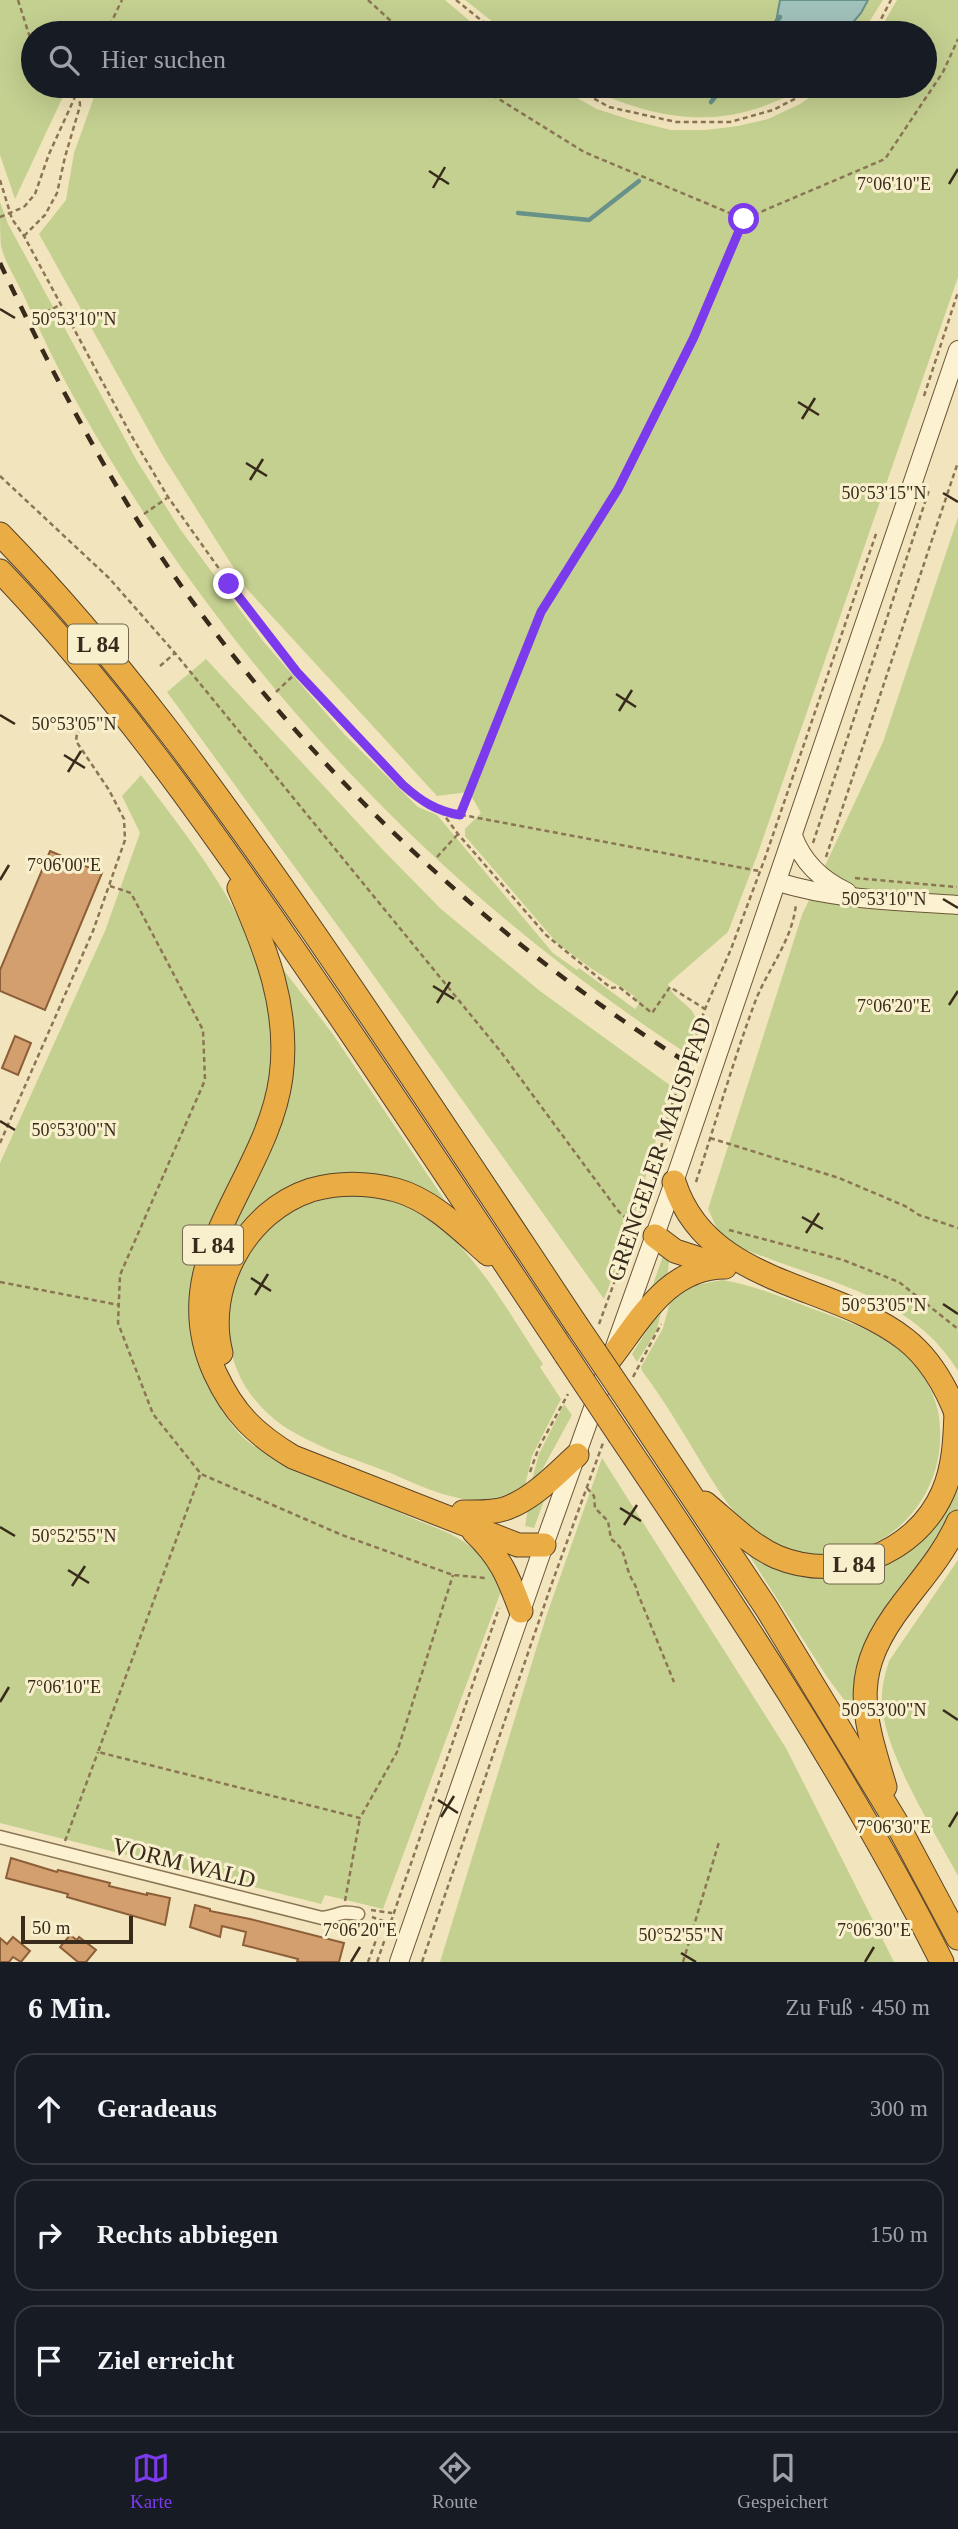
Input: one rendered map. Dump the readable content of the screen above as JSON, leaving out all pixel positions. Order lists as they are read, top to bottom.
{
  "streets": {
    "highway": ["L 84"],
    "main road": ["GRENGELER MAUSPFAD"],
    "street": ["VORM WALD"]
  },
  "crossings": [
    ["L 84", "GRENGELER MAUSPFAD"]
  ],
  "scale_bar": "50 m",
  "page": {
    "search": "Hier suchen",
    "scale": "50 m",
    "heading": ["6 Min.", "Zu Fuß · 450 m"],
    "list": [
      ["Geradeaus", "300 m"],
      ["Rechts abbiegen", "150 m"],
      "Ziel erreicht"
    ],
    "nav": ["Karte", "Route", "Gespeichert"]
  },
  "coordinates": [
    "7°06'10\"E",
    "50°53'10\"N",
    "50°53'15\"N",
    "50°53'05\"N",
    "7°06'00\"E",
    "7°06'20\"E",
    "50°53'00\"N",
    "50°52'55\"N",
    "7°06'30\"E"
  ]
}
